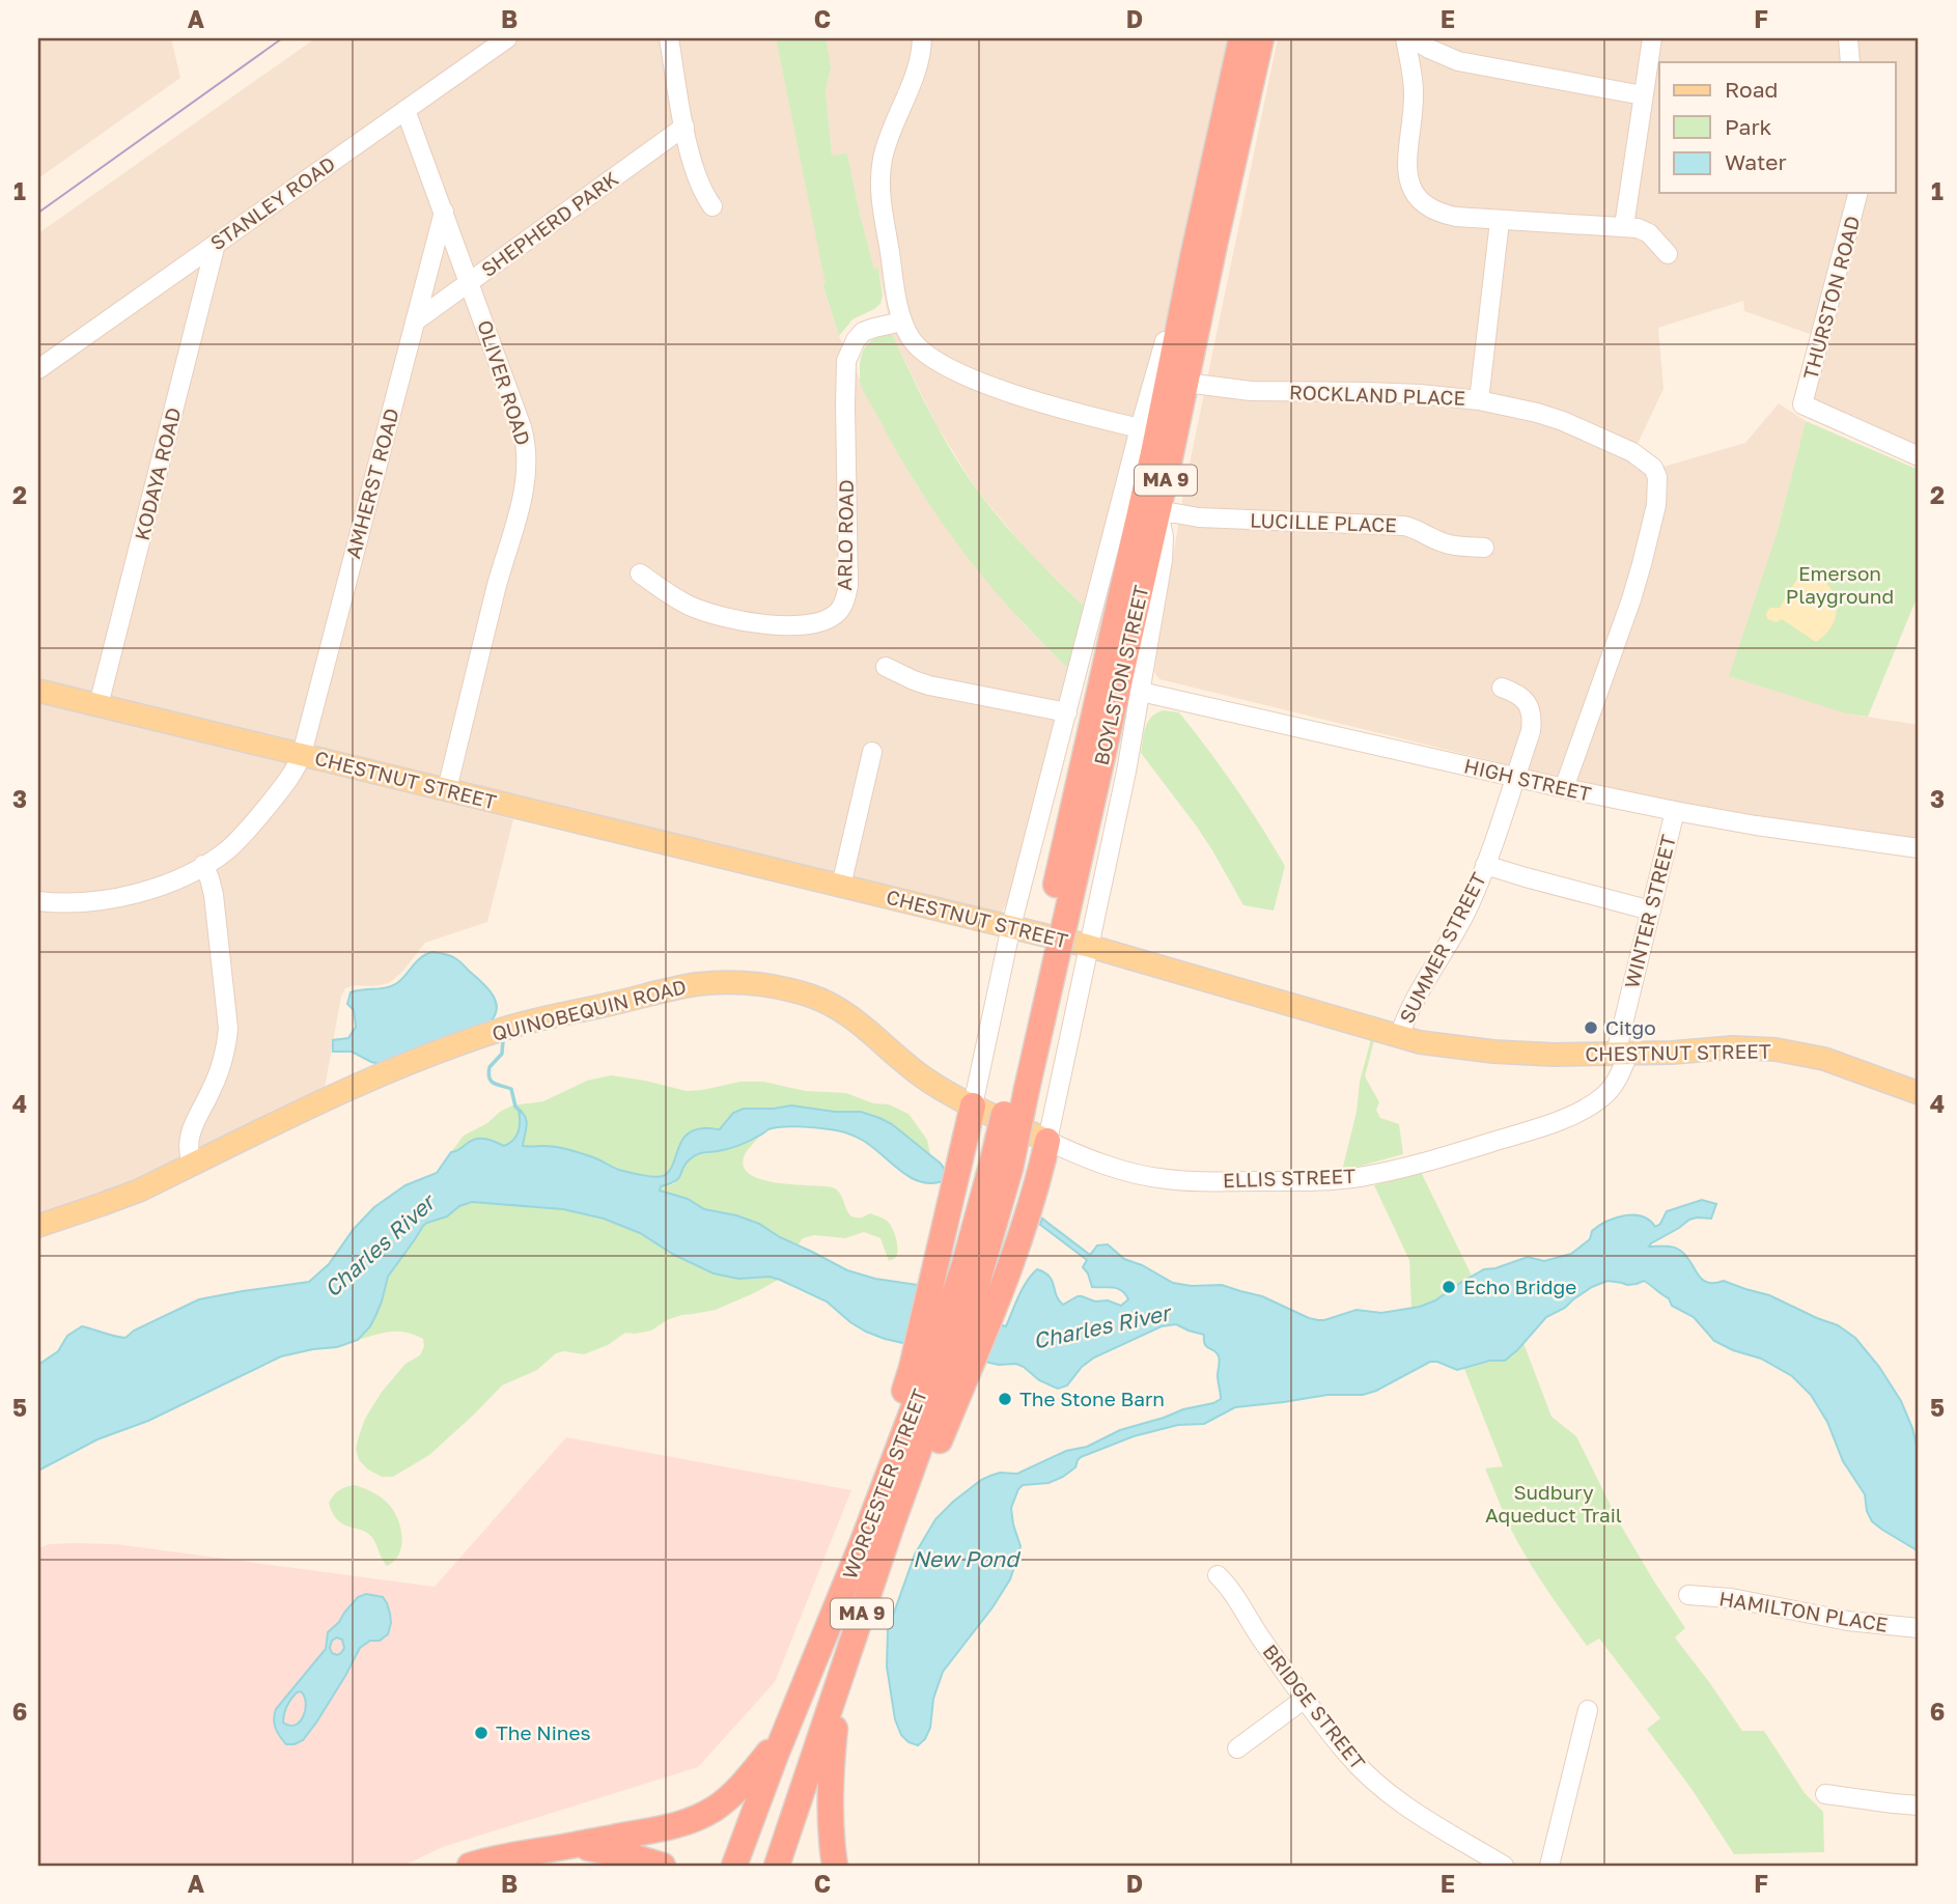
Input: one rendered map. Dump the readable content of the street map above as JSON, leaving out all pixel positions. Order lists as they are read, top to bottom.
{
  "streets": {
    "highway": ["MA 9", "BOYLSTON STREET", "WORCESTER STREET"],
    "main road": ["CHESTNUT STREET", "QUINOBEQUIN ROAD"],
    "street": [
      "STANLEY ROAD",
      "SHEPHERD PARK",
      "THURSTON ROAD",
      "OLIVER ROAD",
      "ROCKLAND PLACE",
      "KODAYA ROAD",
      "AMHERST ROAD",
      "LUCILLE PLACE",
      "ARLO ROAD",
      "HIGH STREET",
      "WINTER STREET",
      "SUMMER STREET",
      "ELLIS STREET",
      "HAMILTON PLACE",
      "BRIDGE STREET"
    ]
  },
  "crossings": [
    ["STANLEY ROAD", "OLIVER ROAD"],
    ["STANLEY ROAD", "KODAYA ROAD"],
    ["SHEPHERD PARK", "OLIVER ROAD"],
    ["SHEPHERD PARK", "AMHERST ROAD"],
    ["OLIVER ROAD", "AMHERST ROAD"],
    ["OLIVER ROAD", "CHESTNUT STREET"],
    ["ROCKLAND PLACE", "BOYLSTON STREET"],
    ["ROCKLAND PLACE", "HIGH STREET"],
    ["KODAYA ROAD", "CHESTNUT STREET"],
    ["AMHERST ROAD", "CHESTNUT STREET"],
    ["LUCILLE PLACE", "BOYLSTON STREET"],
    ["BOYLSTON STREET", "WORCESTER STREET"],
    ["CHESTNUT STREET", "WINTER STREET"],
    ["CHESTNUT STREET", "SUMMER STREET"],
    ["CHESTNUT STREET", "ELLIS STREET"],
    ["HIGH STREET", "WINTER STREET"],
    ["HIGH STREET", "SUMMER STREET"],
    ["WINTER STREET", "ELLIS STREET"],
    ["QUINOBEQUIN ROAD", "ELLIS STREET"]
  ],
  "water": ["Charles River", "New Pond"],
  "parks": ["Emerson Playground", "Sudbury Aqueduct Trail"],
  "places": [
    "Citgo",
    "Echo Bridge",
    "The Stone Barn",
    "The Nines"
  ],
  "legend": ["Road", "Park", "Water"],
  "grid": {
    "columns": [
      "A",
      "B",
      "C",
      "D",
      "E",
      "F"
    ],
    "rows": [
      "1",
      "2",
      "3",
      "4",
      "5",
      "6"
    ]
  }
}
